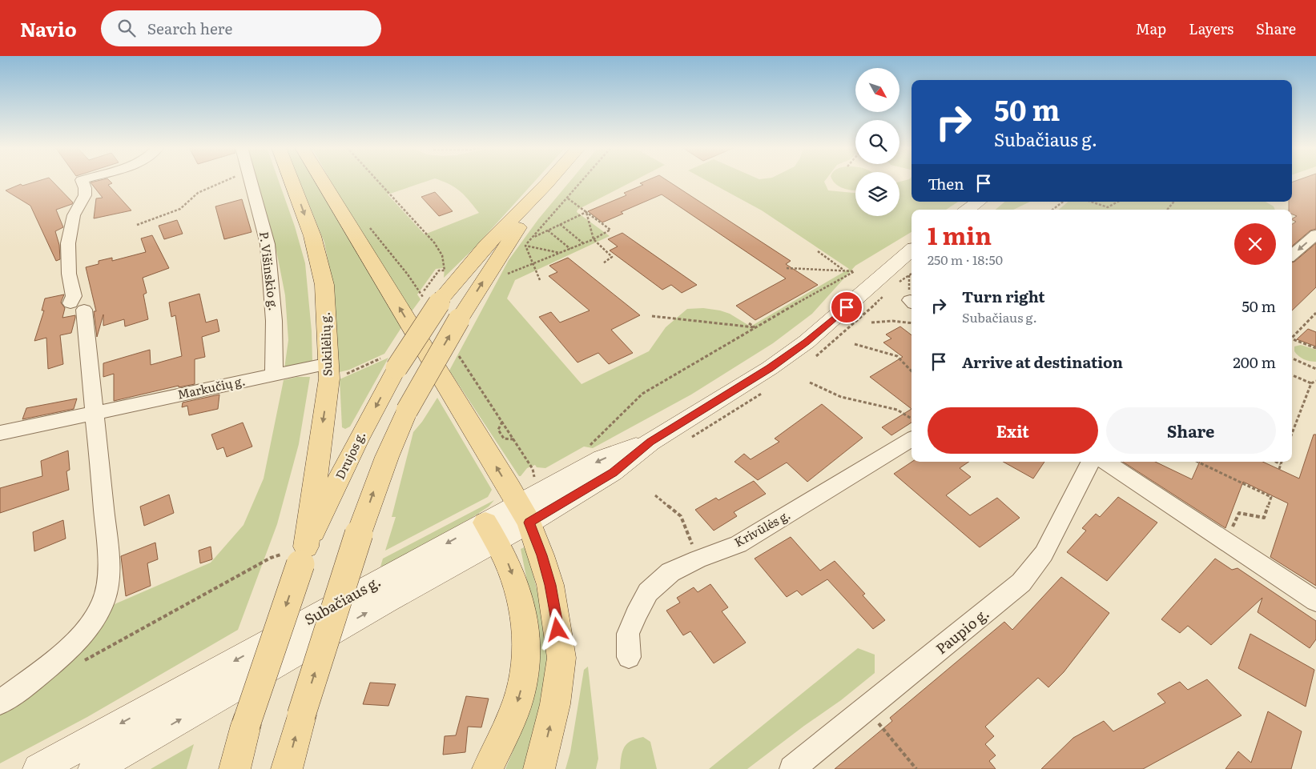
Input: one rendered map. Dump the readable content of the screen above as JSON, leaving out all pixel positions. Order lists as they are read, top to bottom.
{
  "streets": {
    "main road": ["Sukilėlių g.", "Drujos g.", "Subačiaus g."],
    "street": [
      "P. Višinskio g.",
      "Markučių g.",
      "Krivūlės g.",
      "Paupio g."
    ]
  },
  "crossings": [
    ["P. Višinskio g.", "Markučių g."],
    ["Sukilėlių g.", "Markučių g."],
    ["Sukilėlių g.", "Drujos g."]
  ],
  "one_way": ["Sukilėlių g."],
  "north": "bottom right",
  "page": {
    "header": "Navio",
    "search": "Search here",
    "nav": ["Map", "Layers", "Share"],
    "turn": ["50 m", "Subačiaus g."],
    "then": "Then",
    "heading": ["1 min", "250 m · 18:50"],
    "list": [
      {
        "name": "Turn right",
        "note": "Subačiaus g.",
        "value": "50 m"
      },
      {
        "name": "Arrive at destination",
        "value": "200 m"
      }
    ],
    "buttons": ["Exit", "Share"]
  }
}
